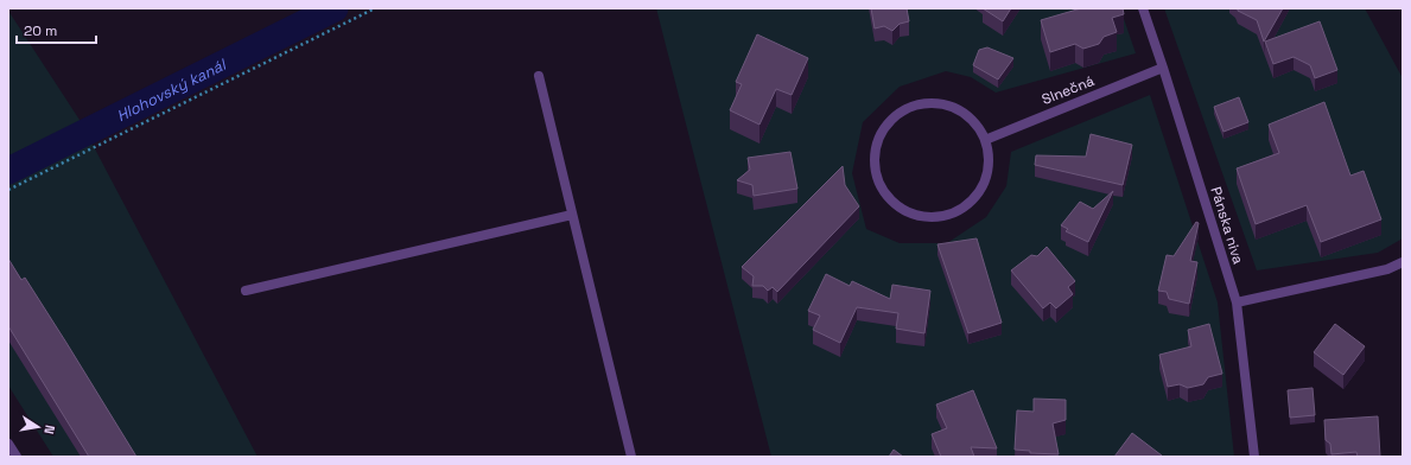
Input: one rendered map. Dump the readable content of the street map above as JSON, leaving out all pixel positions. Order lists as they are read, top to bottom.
{
  "streets": {
    "street": ["Slnečná", "Pánska niva"]
  },
  "crossings": [
    ["Slnečná", "Pánska niva"]
  ],
  "water": ["Hlohovský kanál"],
  "scale_bar": "20 m",
  "north": "right"
}
